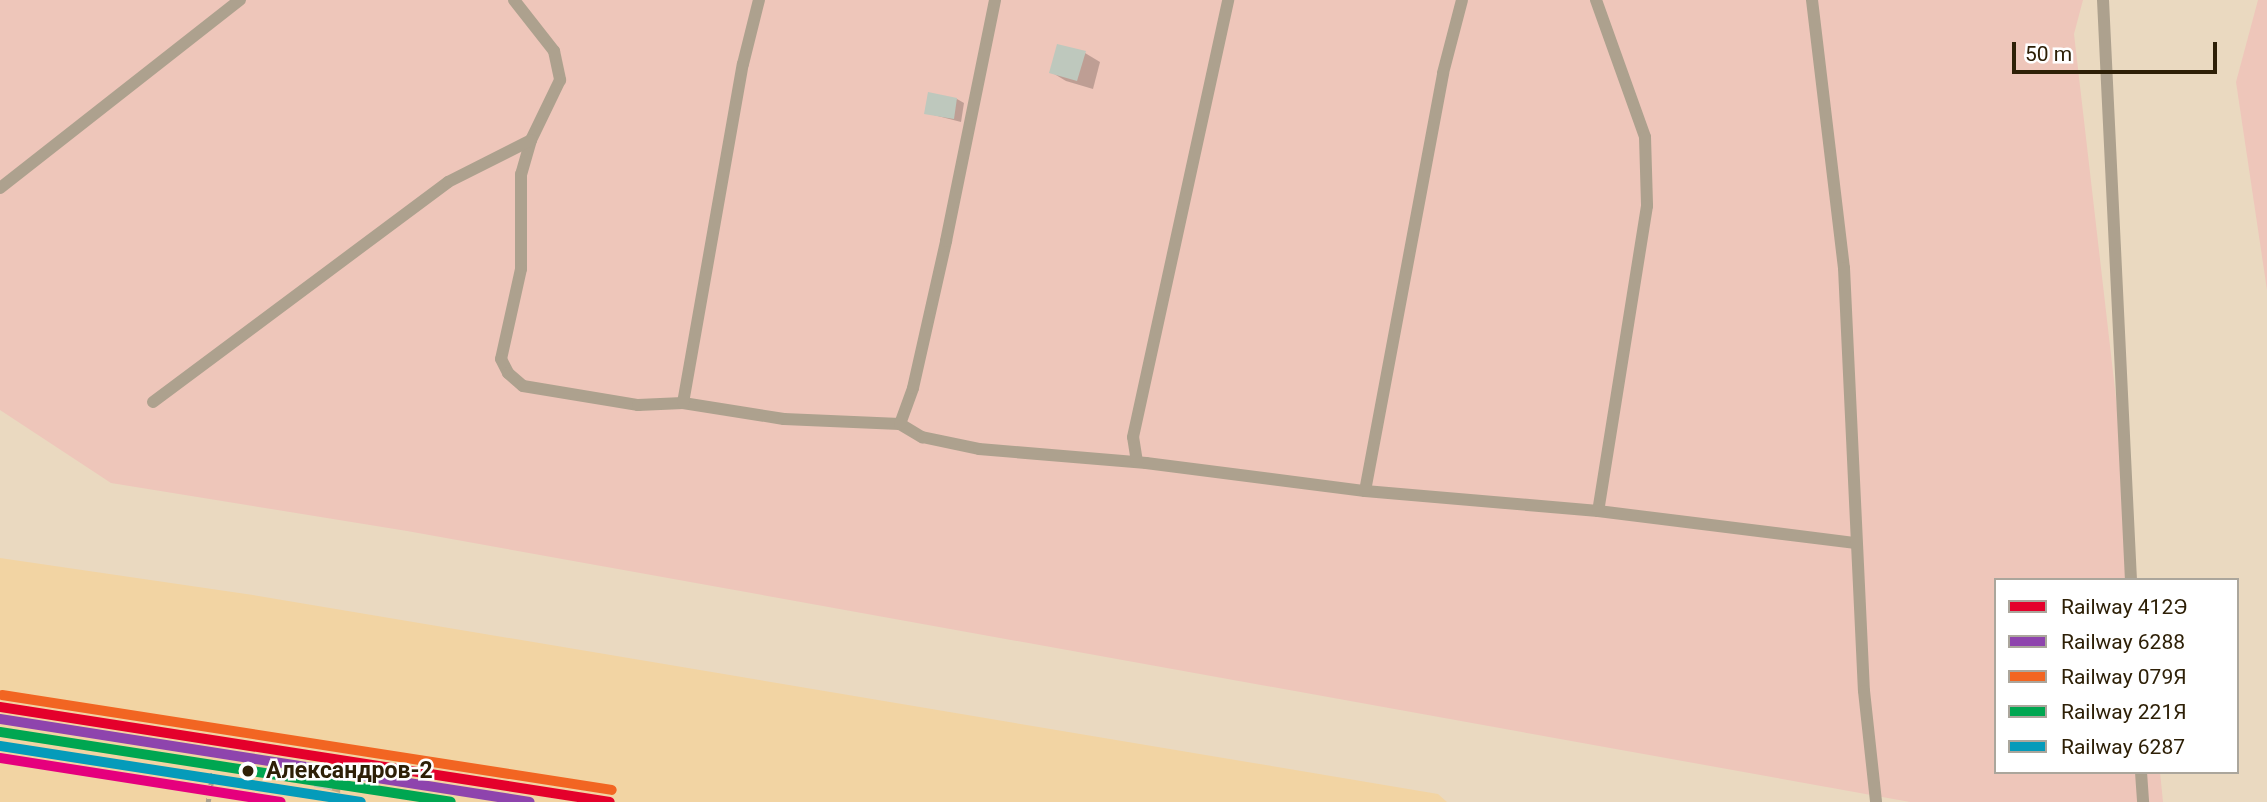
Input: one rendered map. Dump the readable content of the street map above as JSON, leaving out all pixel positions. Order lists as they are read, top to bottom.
{
  "places": ["Александров-2"],
  "lines": [
    "rail line 079Я",
    "rail line 412Э",
    "rail line 6288",
    "rail line 221Я",
    "rail line 6287"
  ],
  "legend": [
    "Railway 412Э",
    "Railway 6288",
    "Railway 079Я",
    "Railway 221Я",
    "Railway 6287"
  ],
  "scale_bar": "50 m"
}
